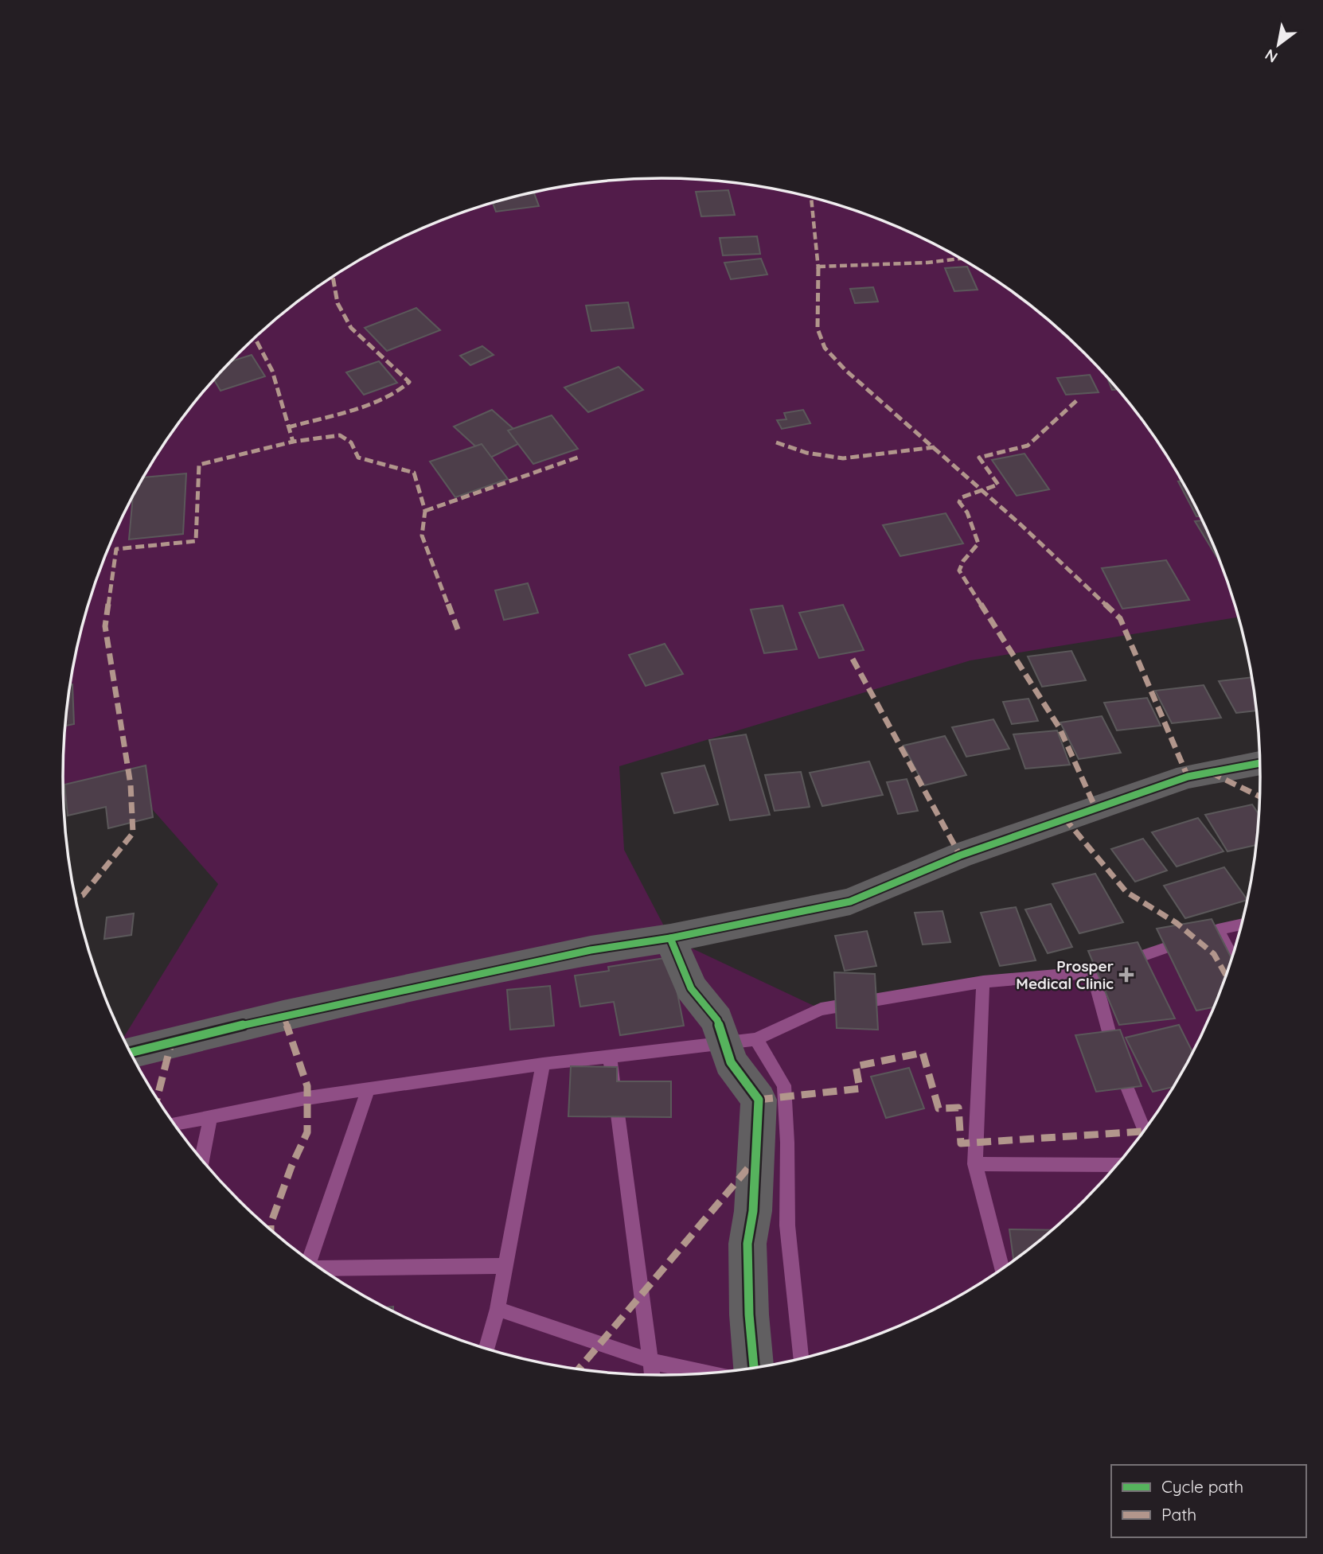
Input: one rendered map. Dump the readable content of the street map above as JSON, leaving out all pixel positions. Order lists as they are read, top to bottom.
{
  "places": {
    "health": ["Prosper Medical Clinic"]
  },
  "legend": ["Cycle path", "Path"],
  "north": "bottom left"
}
